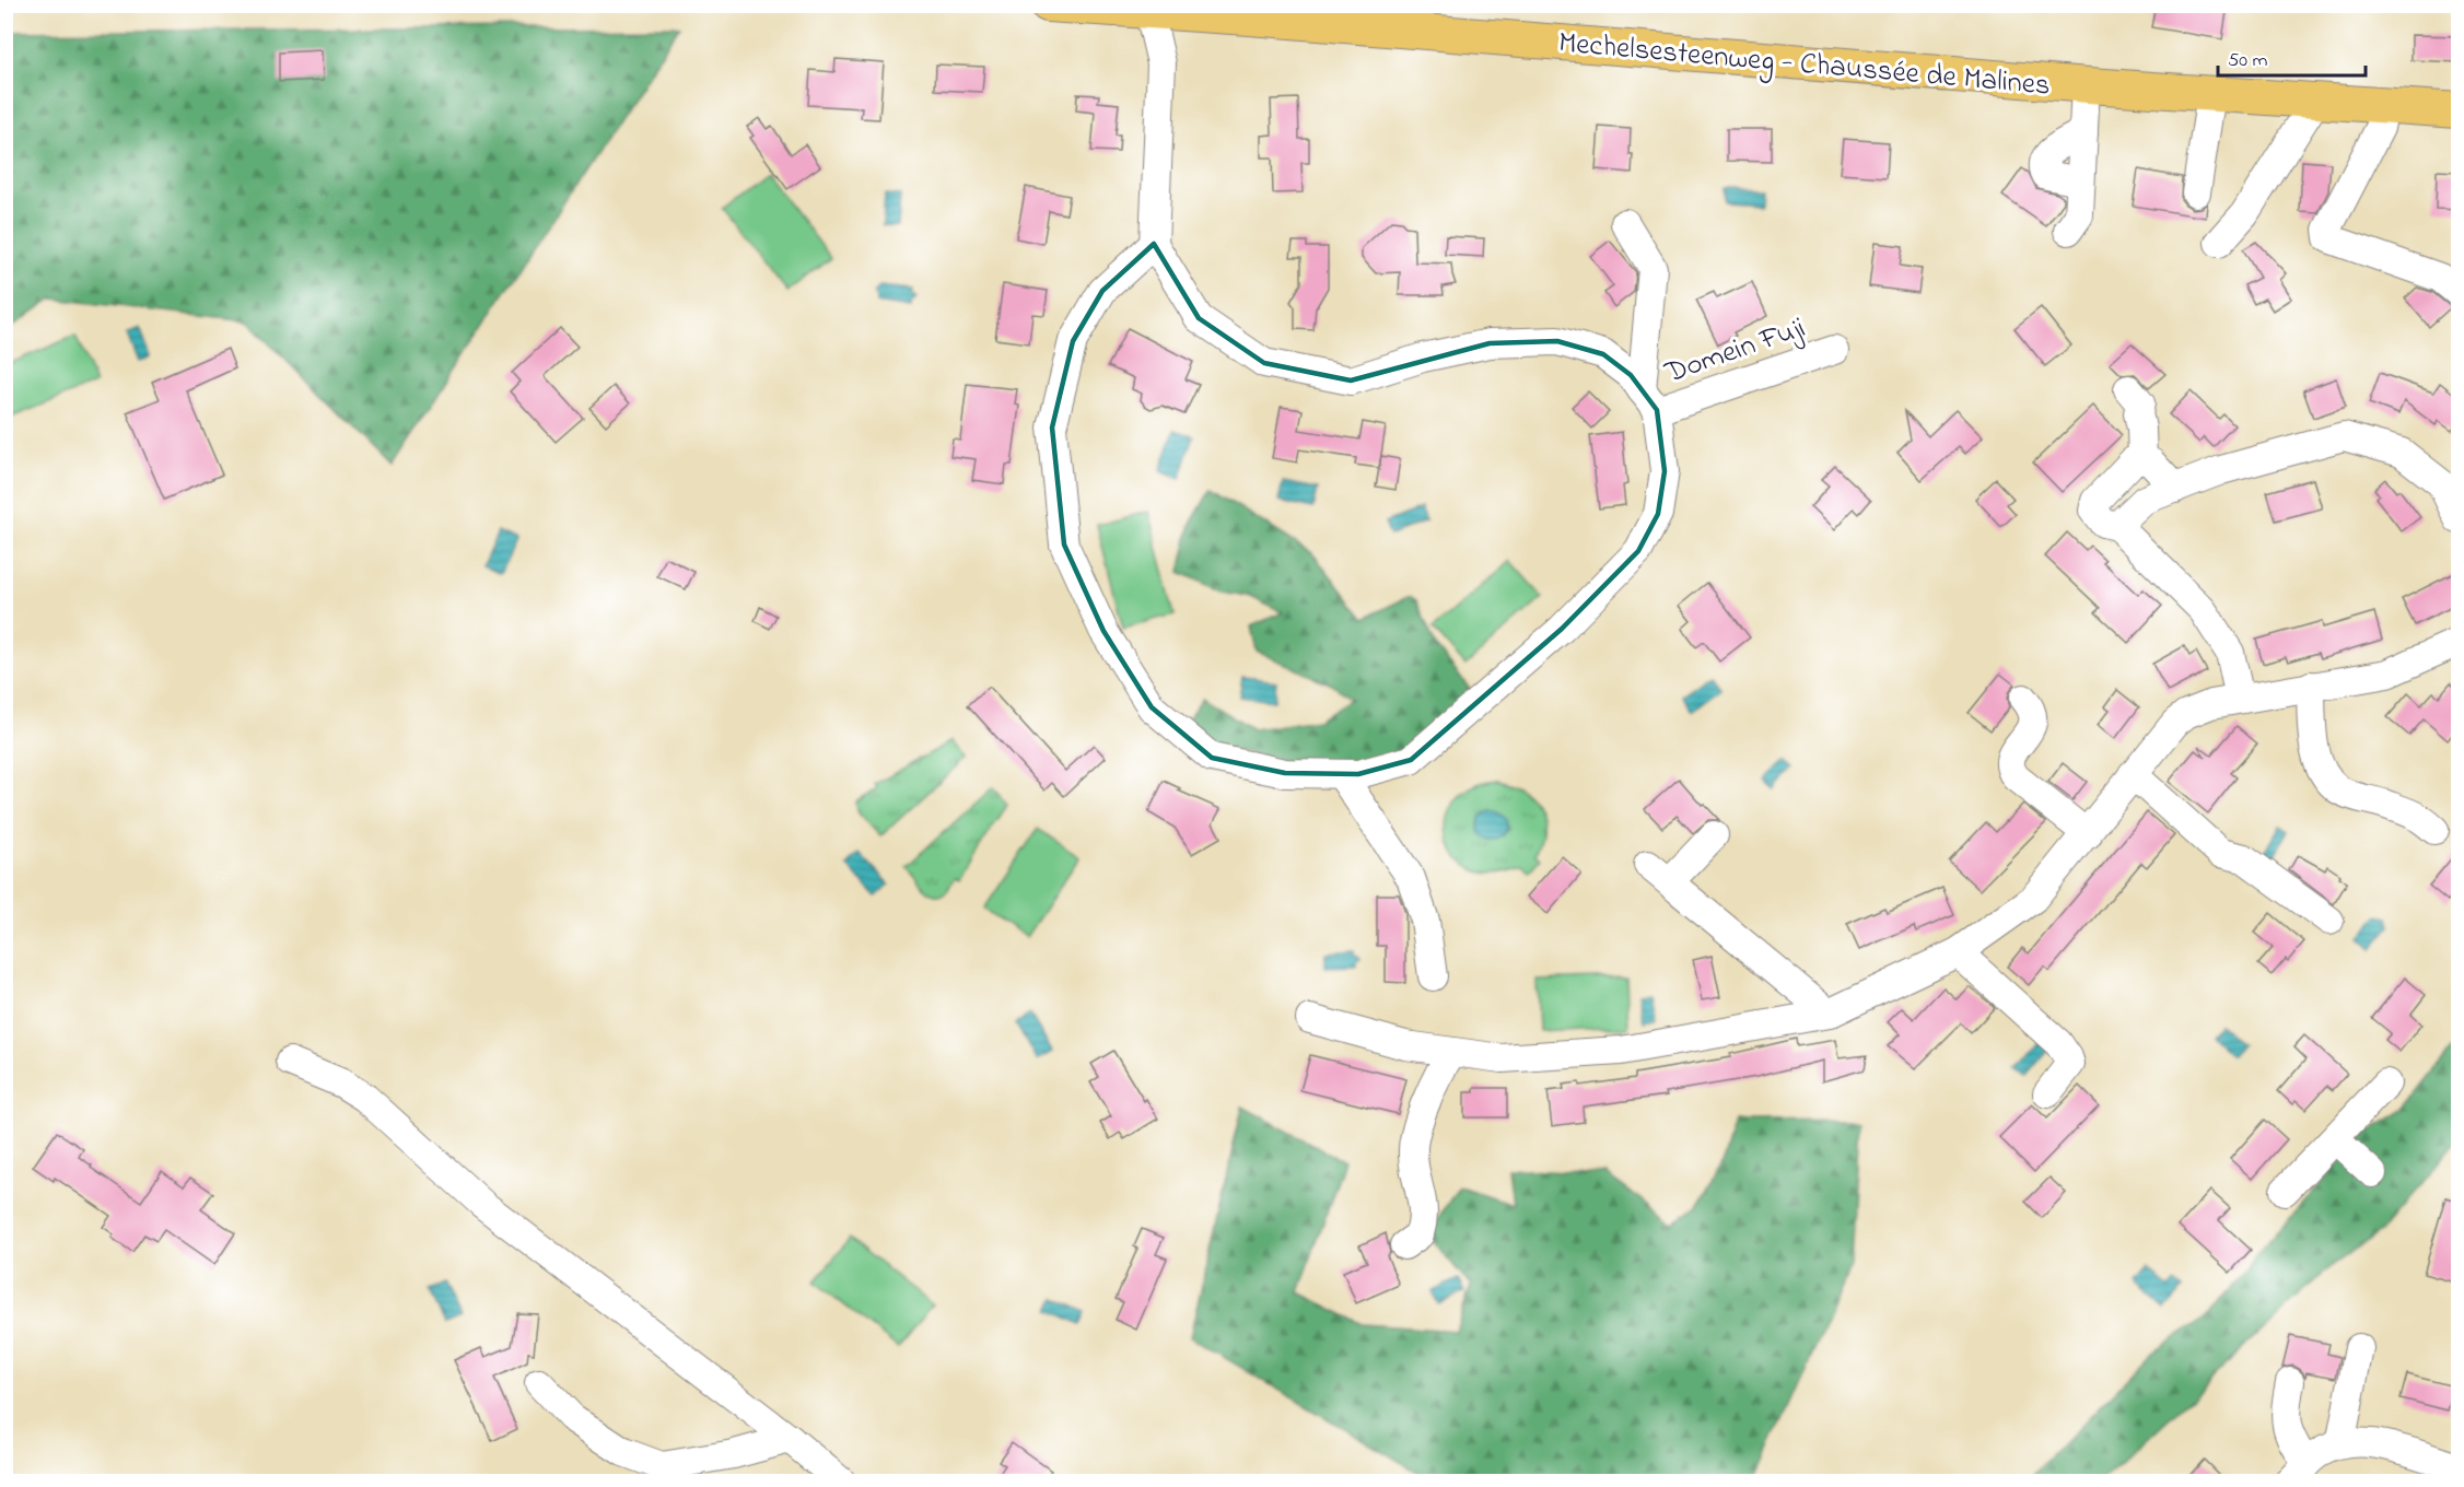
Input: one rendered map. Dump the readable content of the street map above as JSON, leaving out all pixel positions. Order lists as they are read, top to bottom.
{
  "streets": {
    "main road": ["Mechelsesteenweg - Chaussée de Malines"],
    "street": ["Domein Fuji"]
  },
  "scale_bar": "50 m"
}
